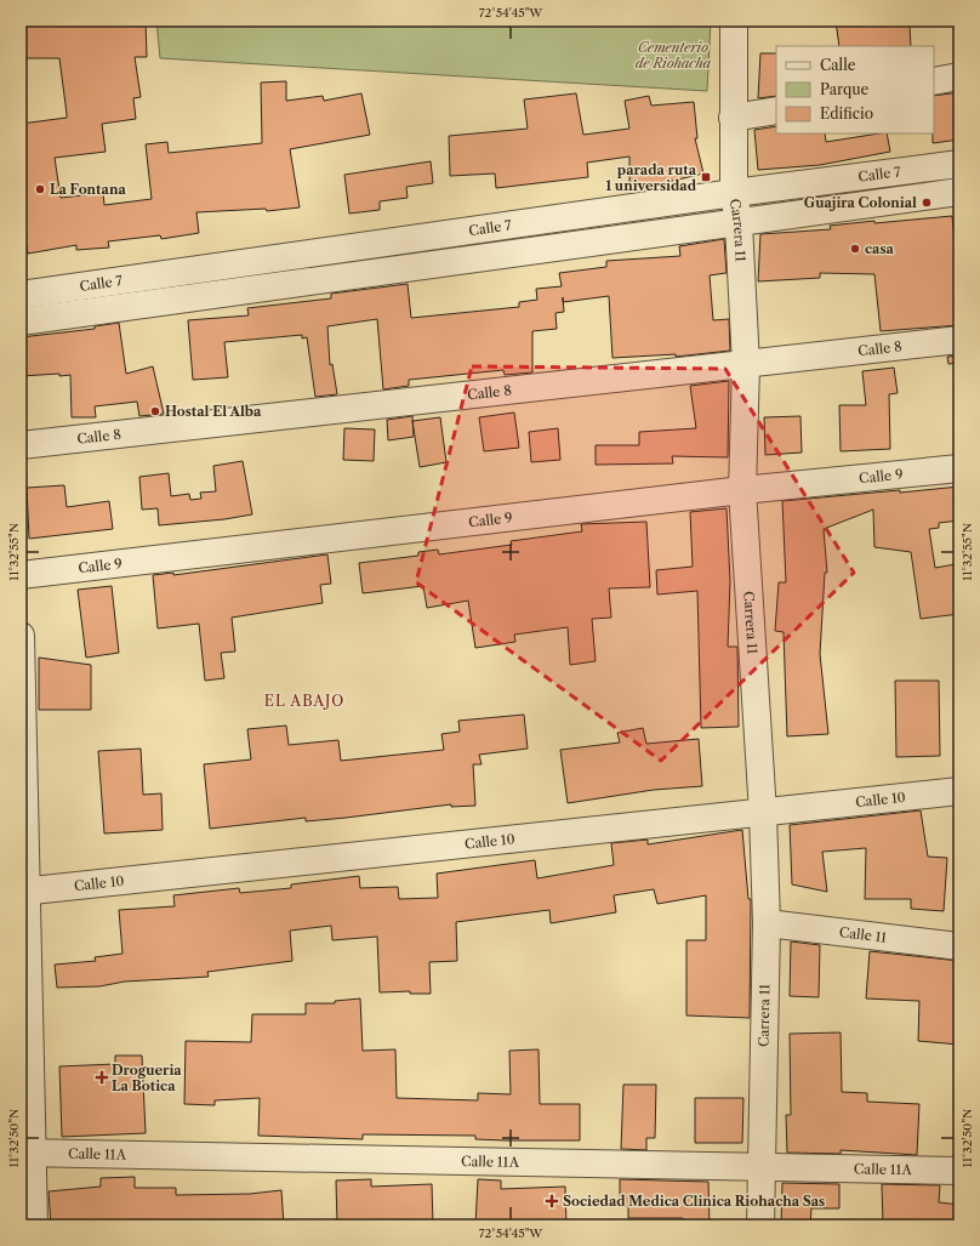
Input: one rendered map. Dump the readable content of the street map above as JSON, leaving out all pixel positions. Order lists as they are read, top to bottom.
{
  "streets": {
    "street": [
      "Calle 7",
      "Carrera 11",
      "Calle 8",
      "Calle 9",
      "Calle 10",
      "Calle 11",
      "Calle 11A"
    ]
  },
  "crossings": [
    ["Calle 7", "Carrera 11"],
    ["Carrera 11", "Calle 8"],
    ["Carrera 11", "Calle 9"],
    ["Carrera 11", "Calle 10"],
    ["Carrera 11", "Calle 11"],
    ["Carrera 11", "Calle 11A"]
  ],
  "districts": ["EL ABAJO"],
  "parks": ["Cementerio de Riohacha"],
  "places": {
    "transit": ["parada ruta 1 universidad"],
    "other": [
      "La Fontana",
      "Guajira Colonial",
      "casa",
      "Hostal El Alba"
    ],
    "health": ["Drogueria La Botica", "Sociedad Medica Clinica Riohacha Sas"]
  },
  "legend": ["Calle", "Parque", "Edificio"],
  "coordinates": ["72°54'45\"W", "11°32'55\"N", "11°32'50\"N"]
}
